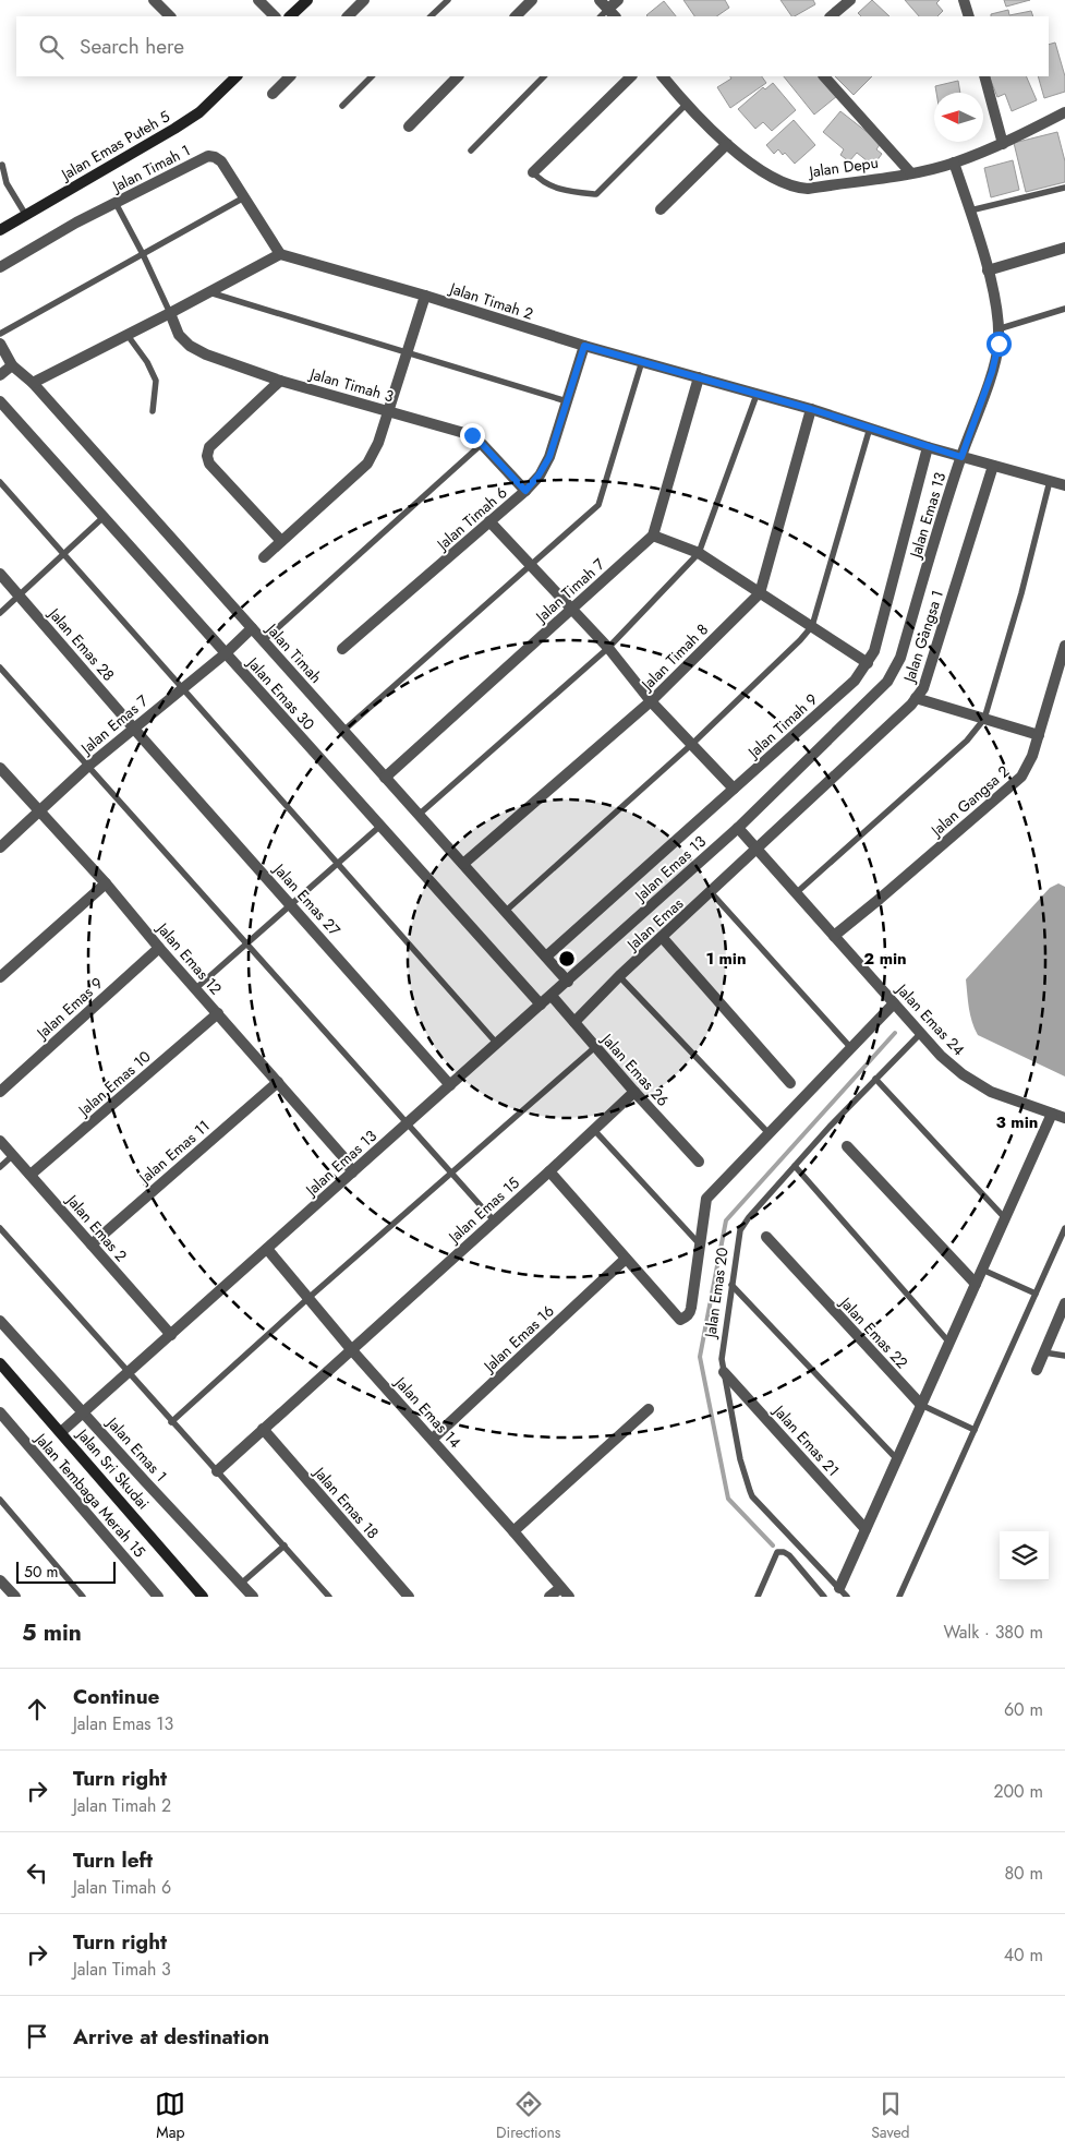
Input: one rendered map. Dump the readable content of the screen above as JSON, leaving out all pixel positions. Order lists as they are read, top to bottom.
{
  "streets": {
    "street": [
      "Jalan Emas Puteh 5",
      "Jalan Depu",
      "Jalan Timah 1",
      "Jalan Timah 2",
      "Jalan Timah 3",
      "Jalan Emas 13",
      "Jalan Timah 6",
      "Jalan Timah 7",
      "Jalan Gangsa 1",
      "Jalan Emas 28",
      "Jalan Timah",
      "Jalan Timah 8",
      "Jalan Emas 30",
      "Jalan Emas 7",
      "Jalan Timah 9",
      "Jalan Gangsa 2",
      "Jalan Emas 27",
      "Jalan Emas",
      "Jalan Emas 12",
      "Jalan Emas 9",
      "Jalan Emas 24",
      "Jalan Emas 26",
      "Jalan Emas 10",
      "Jalan Emas 11",
      "Jalan Emas 15",
      "Jalan Emas 2",
      "Jalan Emas 20",
      "Jalan Emas 22",
      "Jalan Emas 16",
      "Jalan Emas 14",
      "Jalan Emas 21",
      "Jalan Emas 1",
      "Jalan Sri Skudai",
      "Jalan Tembaga Merah 15",
      "Jalan Emas 18"
    ]
  },
  "crossings": [
    ["Jalan Depu", "Jalan Emas 13"],
    ["Jalan Timah 1", "Jalan Timah 2"],
    ["Jalan Timah 2", "Jalan Emas 13"],
    ["Jalan Timah 2", "Jalan Timah 6"],
    ["Jalan Timah 2", "Jalan Gangsa 1"],
    ["Jalan Timah 2", "Jalan Timah 8"],
    ["Jalan Timah 2", "Jalan Timah 9"],
    ["Jalan Timah 3", "Jalan Timah 6"],
    ["Jalan Emas 13", "Jalan Timah"],
    ["Jalan Emas 13", "Jalan Emas 30"],
    ["Jalan Emas 13", "Jalan Emas 27"],
    ["Jalan Emas 13", "Jalan Emas 12"],
    ["Jalan Emas 13", "Jalan Emas 24"],
    ["Jalan Emas 13", "Jalan Emas 26"],
    ["Jalan Emas 13", "Jalan Emas 2"],
    ["Jalan Emas 13", "Jalan Emas 14"],
    ["Jalan Emas 13", "Jalan Emas 1"],
    ["Jalan Emas 13", "Jalan Sri Skudai"],
    ["Jalan Timah 7", "Jalan Timah"],
    ["Jalan Gangsa 1", "Jalan Emas"],
    ["Jalan Gangsa 1", "Jalan Emas 24"],
    ["Jalan Emas 28", "Jalan Emas 7"],
    ["Jalan Emas 28", "Jalan Emas 27"],
    ["Jalan Timah", "Jalan Timah 8"],
    ["Jalan Timah", "Jalan Emas 7"],
    ["Jalan Timah", "Jalan Timah 9"],
    ["Jalan Emas 30", "Jalan Emas 7"],
    ["Jalan Emas 7", "Jalan Emas 27"],
    ["Jalan Emas 7", "Jalan Emas 12"],
    ["Jalan Gangsa 2", "Jalan Emas 24"],
    ["Jalan Emas", "Jalan Emas 24"],
    ["Jalan Emas", "Jalan Emas 26"],
    ["Jalan Emas 12", "Jalan Emas 9"],
    ["Jalan Emas 12", "Jalan Emas 10"],
    ["Jalan Emas 12", "Jalan Emas 11"],
    ["Jalan Emas 24", "Jalan Emas 20"],
    ["Jalan Emas 26", "Jalan Emas 15"],
    ["Jalan Emas 10", "Jalan Emas 2"],
    ["Jalan Emas 11", "Jalan Emas 2"],
    ["Jalan Emas 15", "Jalan Emas 14"],
    ["Jalan Emas 20", "Jalan Emas 22"],
    ["Jalan Emas 20", "Jalan Emas 21"],
    ["Jalan Emas 16", "Jalan Emas 14"]
  ],
  "scale_bar": "50 m",
  "north": "left",
  "page": {
    "search": "Search here",
    "scale": "50 m",
    "heading": ["5 min", "Walk · 380 m"],
    "list": [
      ["Continue", "Jalan Emas 13", "60 m"],
      ["Turn right", "Jalan Timah 2", "200 m"],
      ["Turn left", "Jalan Timah 6", "80 m"],
      ["Turn right", "Jalan Timah 3", "40 m"],
      "Arrive at destination"
    ],
    "nav": ["Map", "Directions", "Saved"]
  },
  "rings": ["1 min", "2 min", "3 min"]
}
